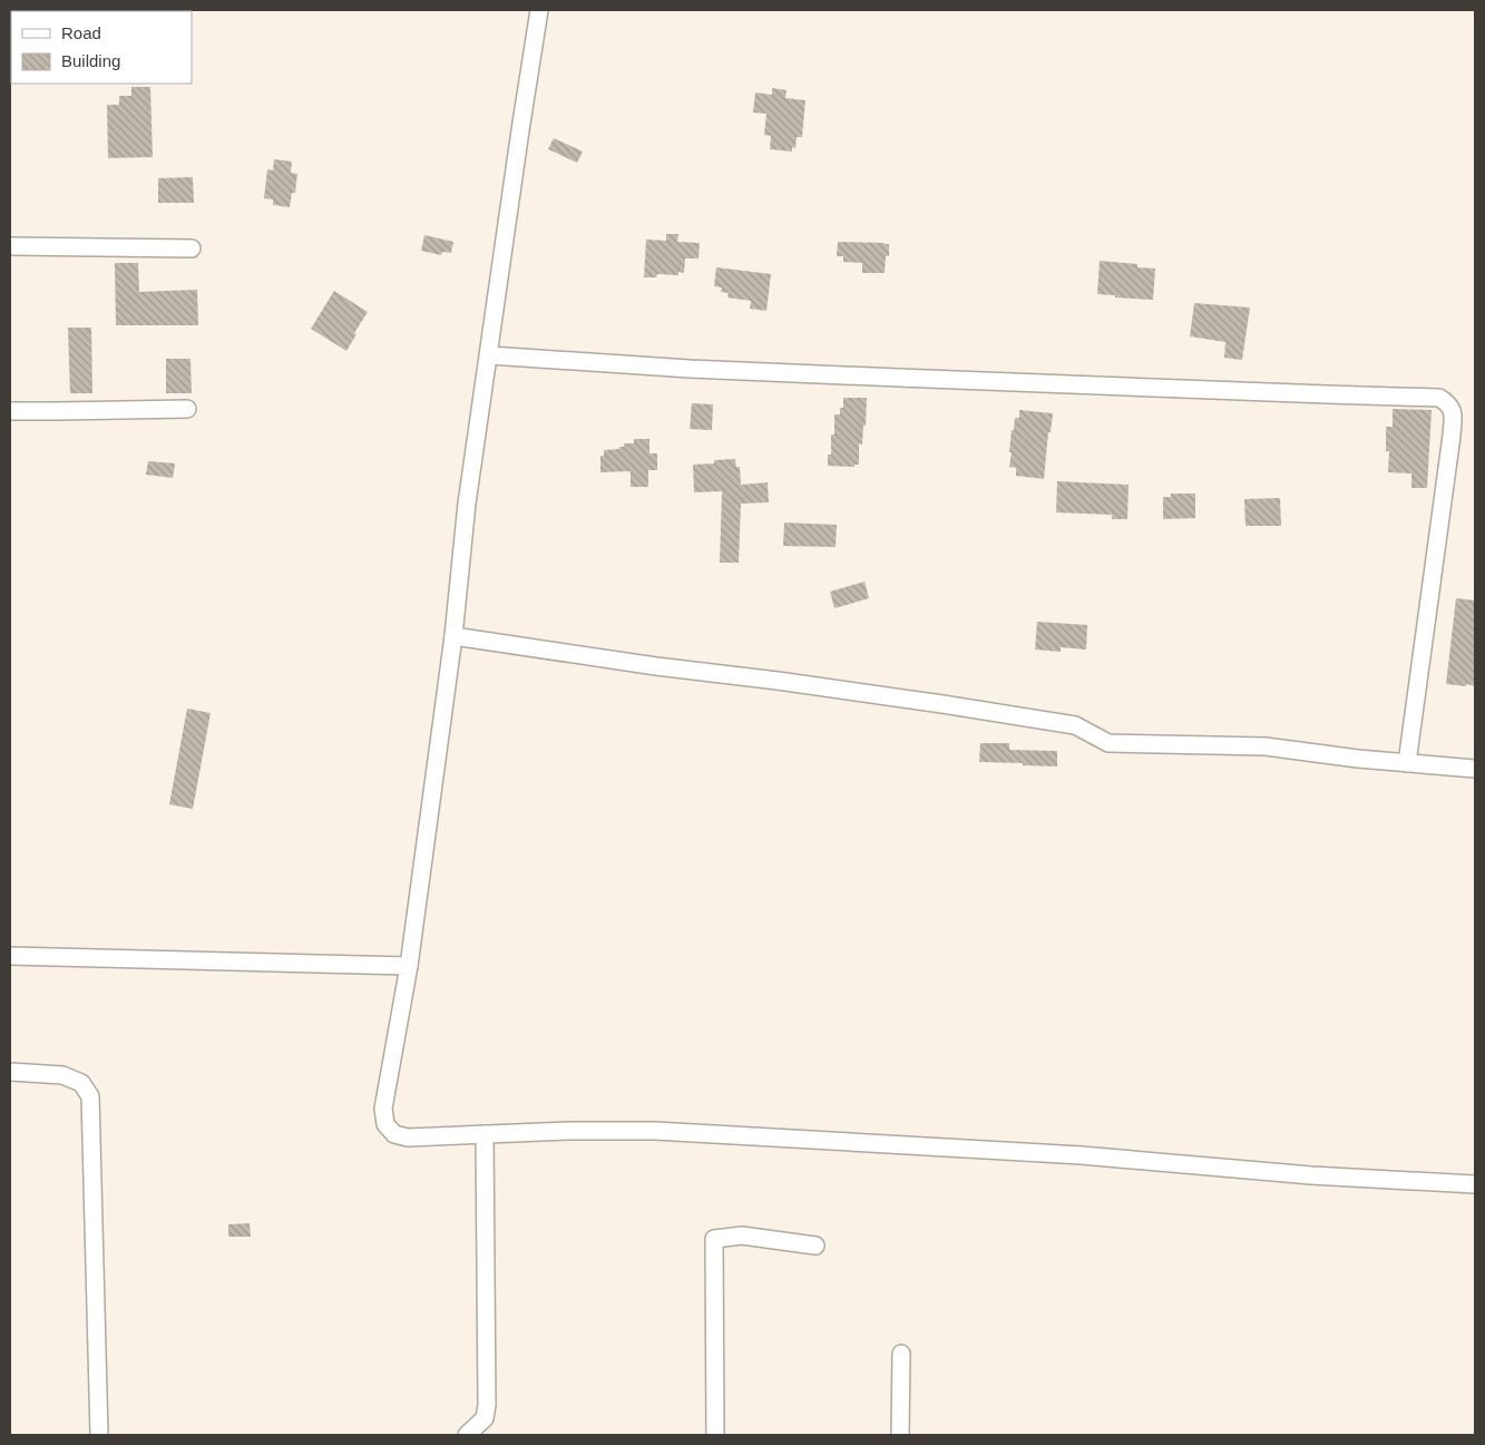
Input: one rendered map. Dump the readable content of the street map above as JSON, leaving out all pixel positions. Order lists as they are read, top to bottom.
{
  "legend": ["Road", "Building"]
}
